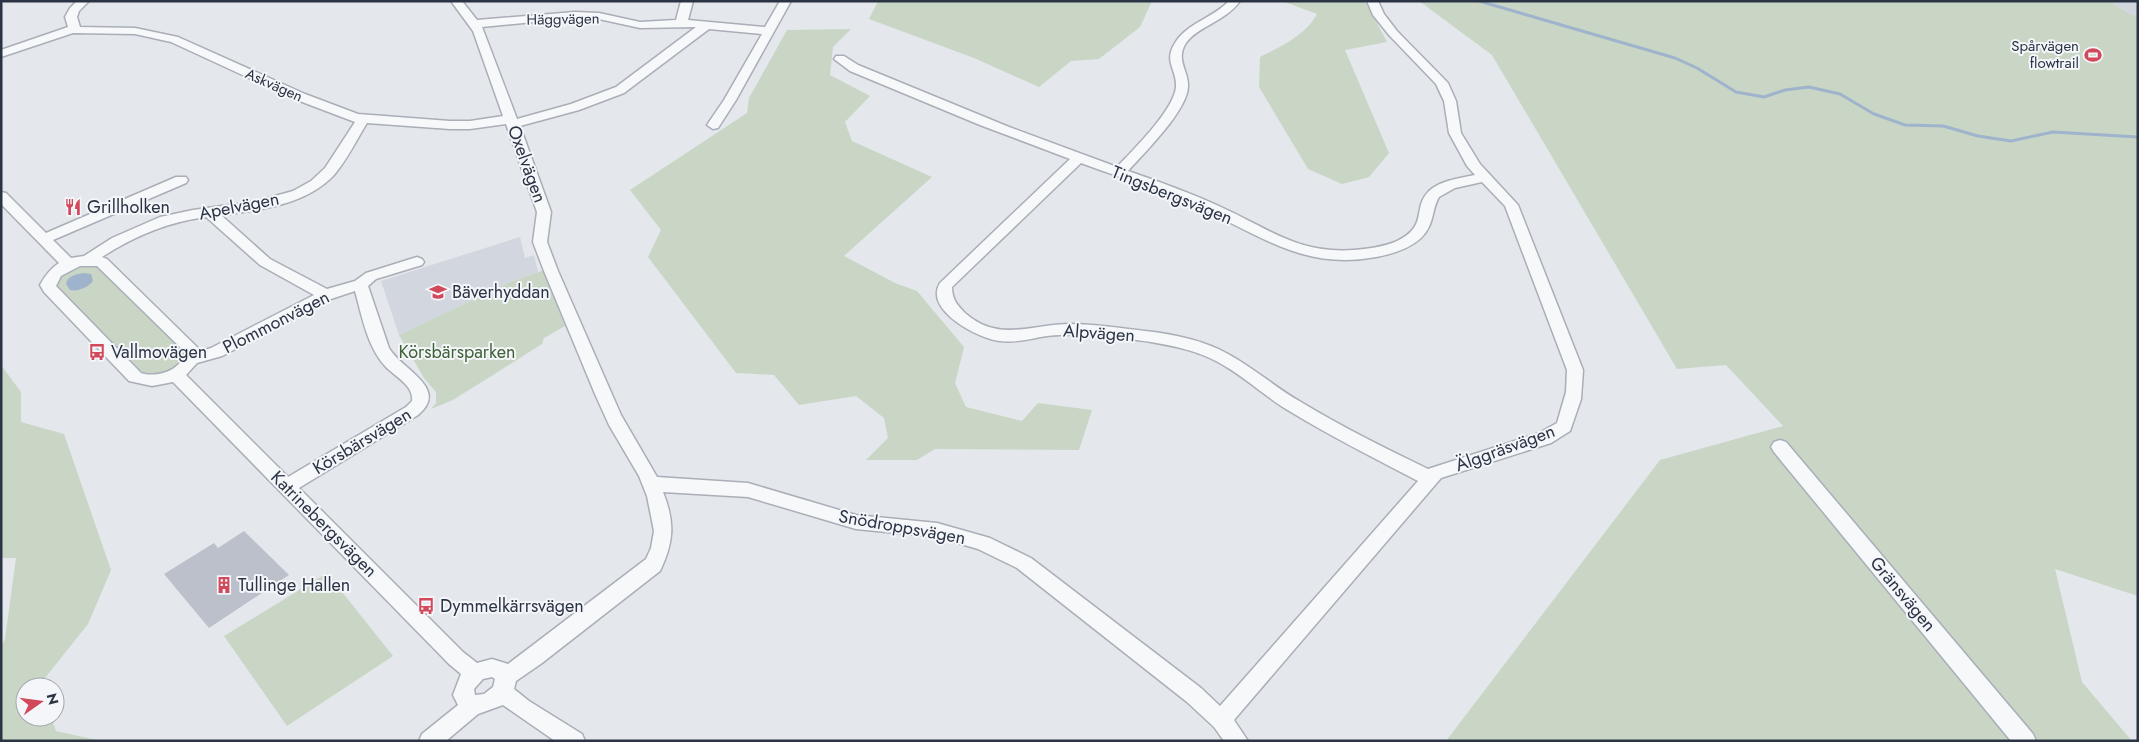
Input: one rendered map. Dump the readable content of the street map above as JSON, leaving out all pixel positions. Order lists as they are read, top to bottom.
{
  "streets": {
    "street": [
      "Häggvägen",
      "Askvägen",
      "Oxelvägen",
      "Tingsbergsvägen",
      "Apelvägen",
      "Plommonvägen",
      "Alpvägen",
      "Körsbärsvägen",
      "Älggräsvägen",
      "Katrinebergsvägen",
      "Snödroppsvägen",
      "Gränsvägen"
    ]
  },
  "crossings": [
    ["Häggvägen", "Askvägen"],
    ["Häggvägen", "Oxelvägen"],
    ["Askvägen", "Oxelvägen"],
    ["Askvägen", "Apelvägen"],
    ["Oxelvägen", "Snödroppsvägen"],
    ["Tingsbergsvägen", "Alpvägen"],
    ["Tingsbergsvägen", "Älggräsvägen"],
    ["Plommonvägen", "Körsbärsvägen"],
    ["Alpvägen", "Älggräsvägen"],
    ["Körsbärsvägen", "Katrinebergsvägen"],
    ["Älggräsvägen", "Snödroppsvägen"]
  ],
  "parks": ["Körsbärsparken"],
  "places": {
    "sports": ["Spårvägen flowtrail"],
    "restaurant": ["Grillholken"],
    "school or university": ["Bäverhyddan"],
    "bus stop": ["Vallmovägen", "Dymmelkärrsvägen"],
    "building": ["Tullinge Hallen"]
  },
  "north": "right"
}
